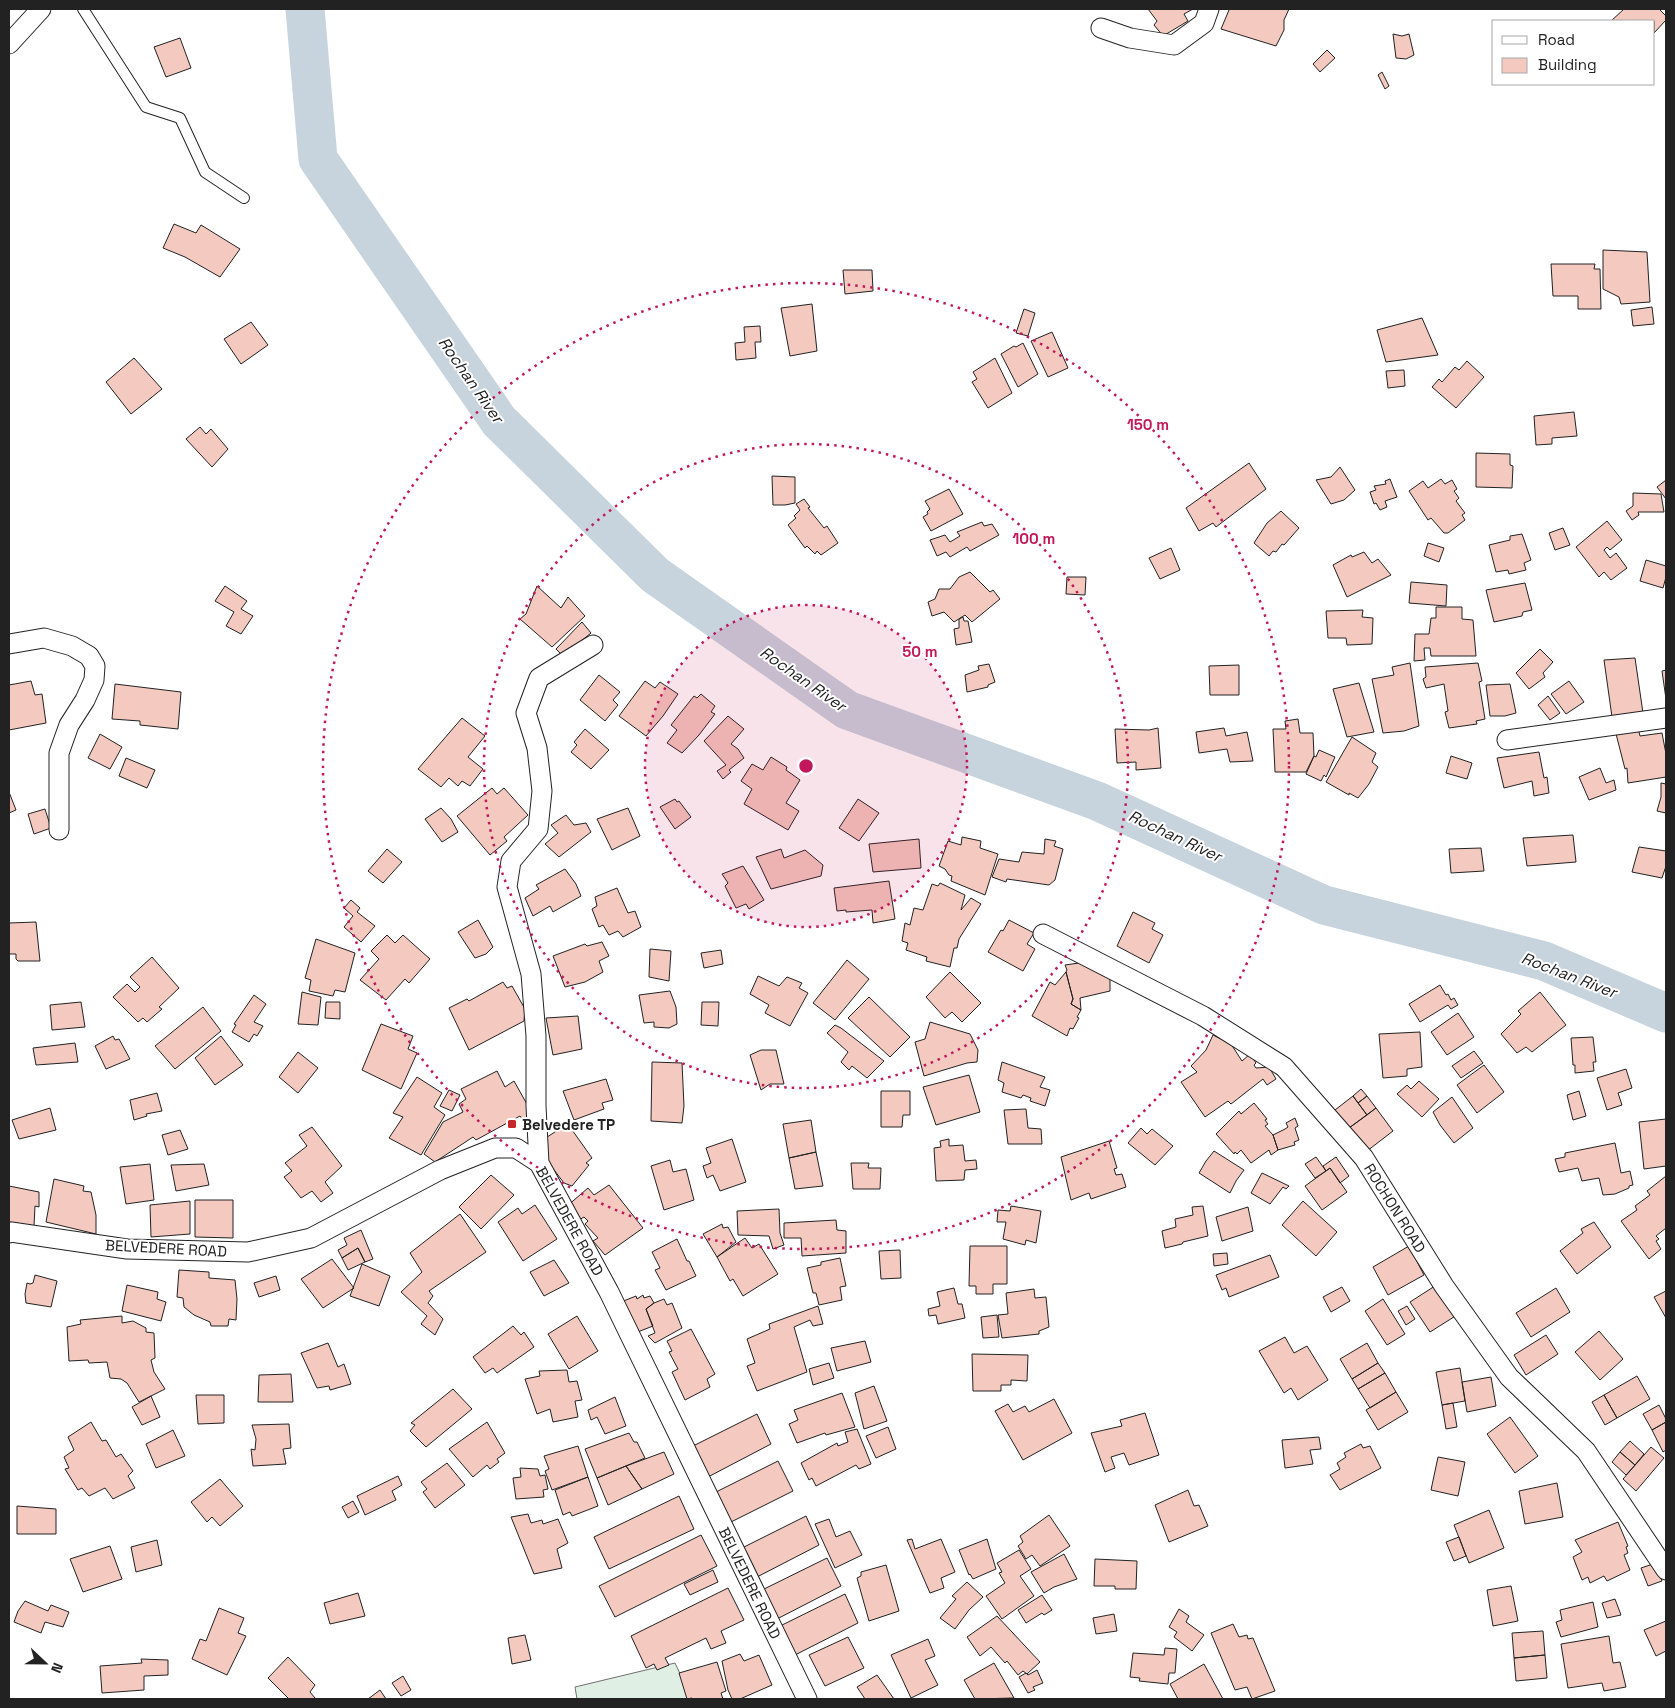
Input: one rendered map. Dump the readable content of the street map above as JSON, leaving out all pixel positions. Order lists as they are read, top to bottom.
{
  "streets": {
    "street": ["ROCHON ROAD", "BELVEDERE ROAD"]
  },
  "water": ["Rochan River"],
  "places": {
    "transit": ["Belvedere TP"]
  },
  "legend": ["Road", "Building"],
  "north": "right",
  "rings": ["150 m", "100 m", "50 m"]
}
